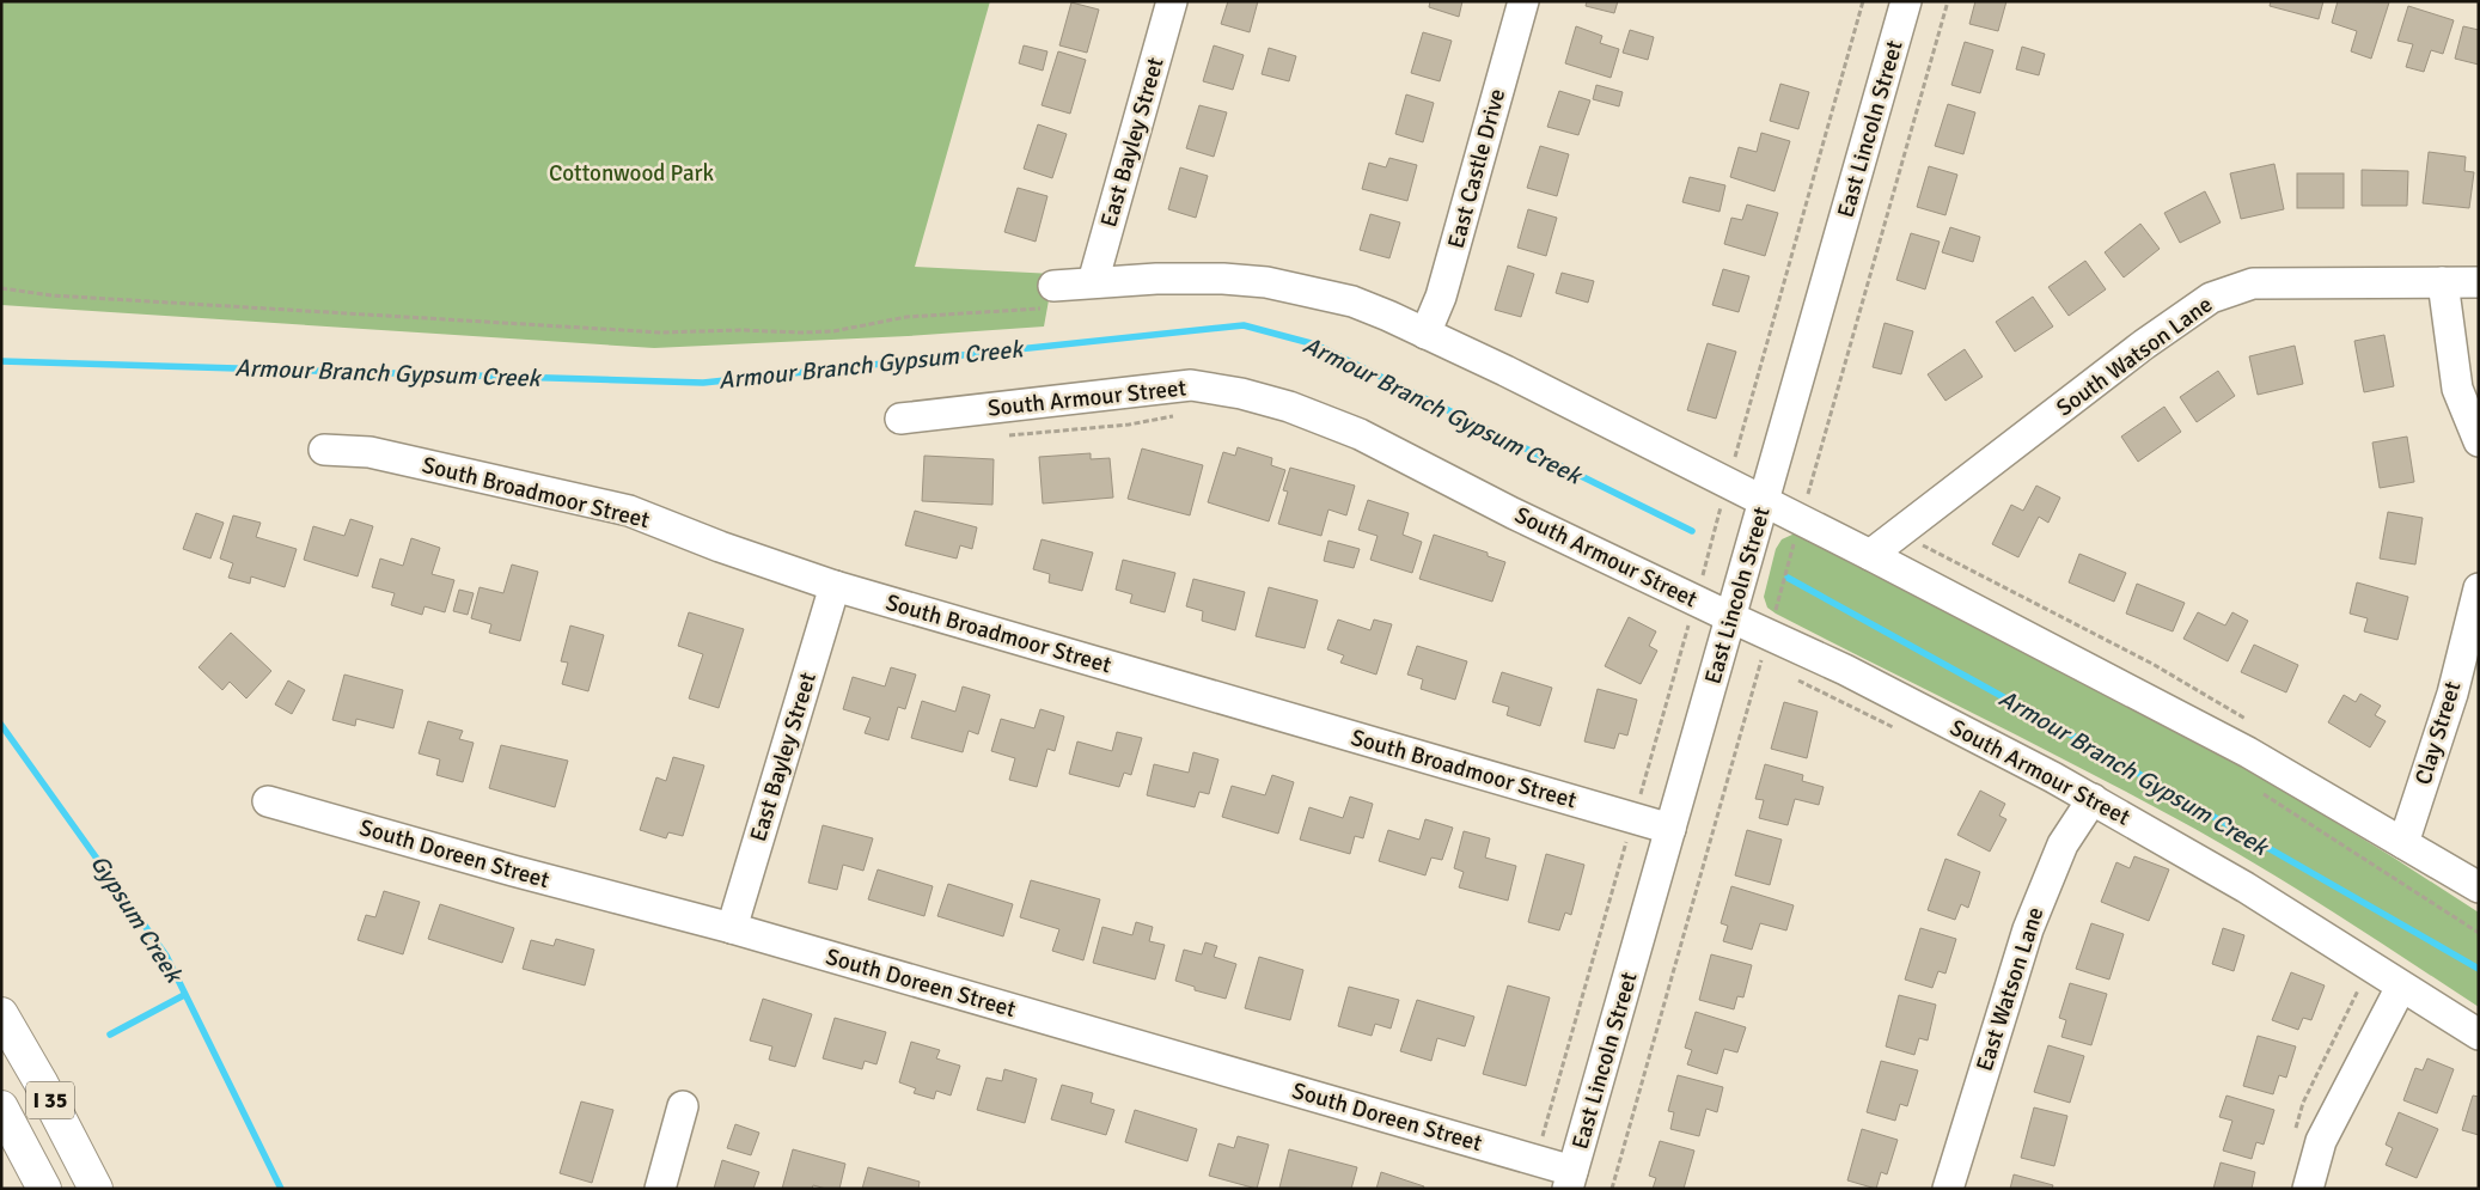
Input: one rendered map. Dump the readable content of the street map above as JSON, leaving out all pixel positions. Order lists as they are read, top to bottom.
{
  "streets": {
    "highway": ["I 35"],
    "street": [
      "East Lincoln Street",
      "East Bayley Street",
      "East Castle Drive",
      "South Watson Lane",
      "South Armour Street",
      "South Broadmoor Street",
      "Clay Street",
      "South Doreen Street",
      "East Watson Lane"
    ]
  },
  "crossings": [
    ["East Lincoln Street", "South Armour Street"],
    ["East Lincoln Street", "South Broadmoor Street"],
    ["East Lincoln Street", "South Doreen Street"],
    ["East Bayley Street", "South Broadmoor Street"],
    ["East Bayley Street", "South Doreen Street"],
    ["South Armour Street", "East Watson Lane"]
  ],
  "water": ["Armour Branch Gypsum Creek", "Gypsum Creek"],
  "parks": ["Cottonwood Park"]
}
